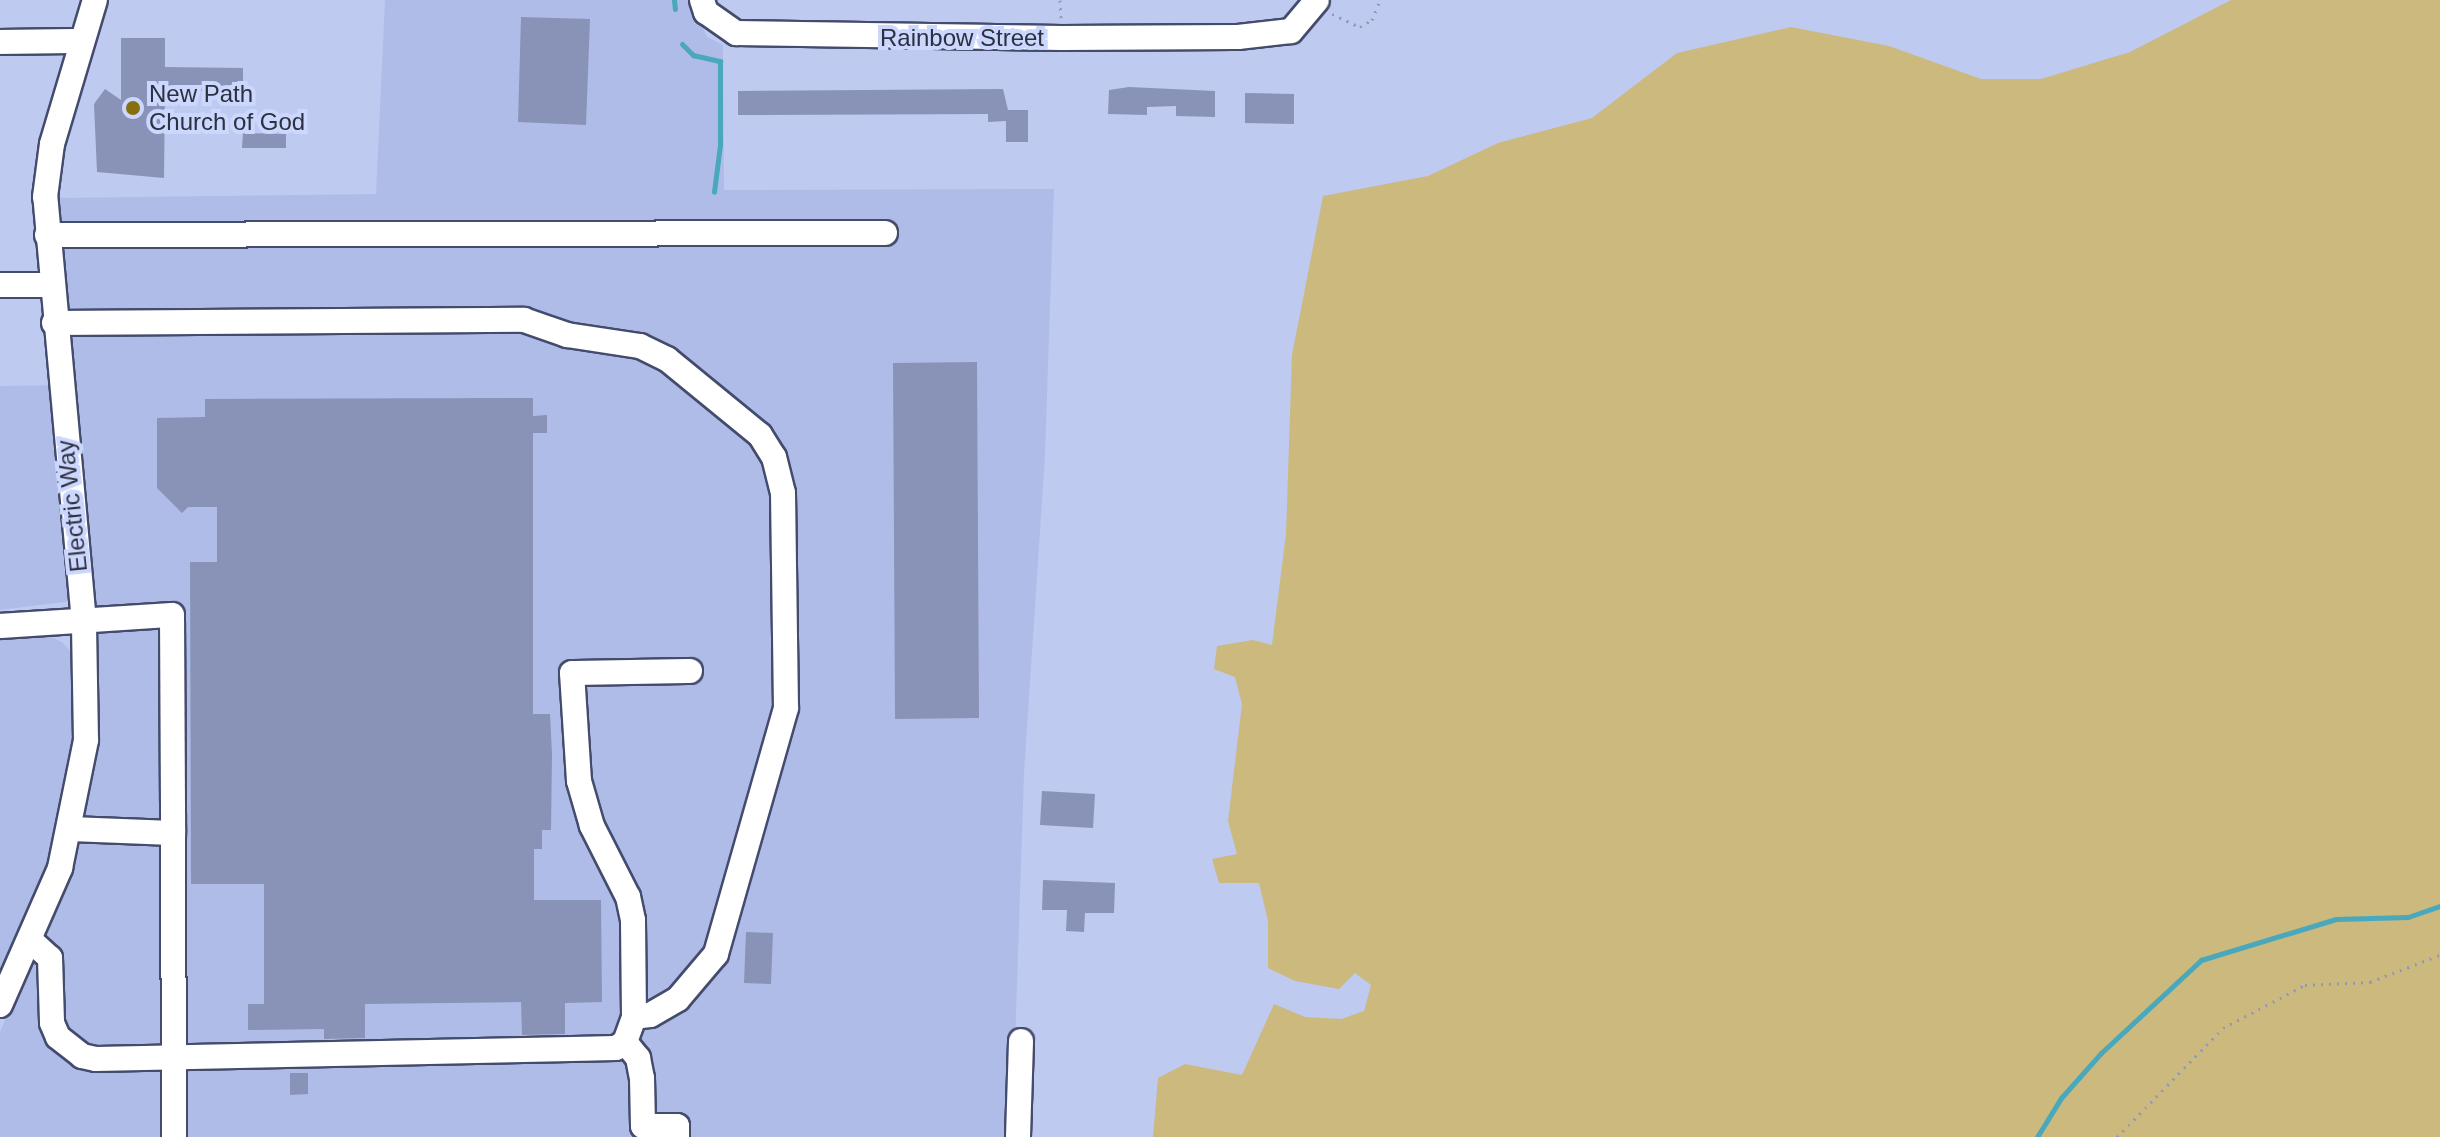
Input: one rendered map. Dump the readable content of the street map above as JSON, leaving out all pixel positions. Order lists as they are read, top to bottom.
{
  "streets": {
    "street": ["Rainbow Street", "Electric Way"]
  },
  "places": ["New Path Church of God"]
}
